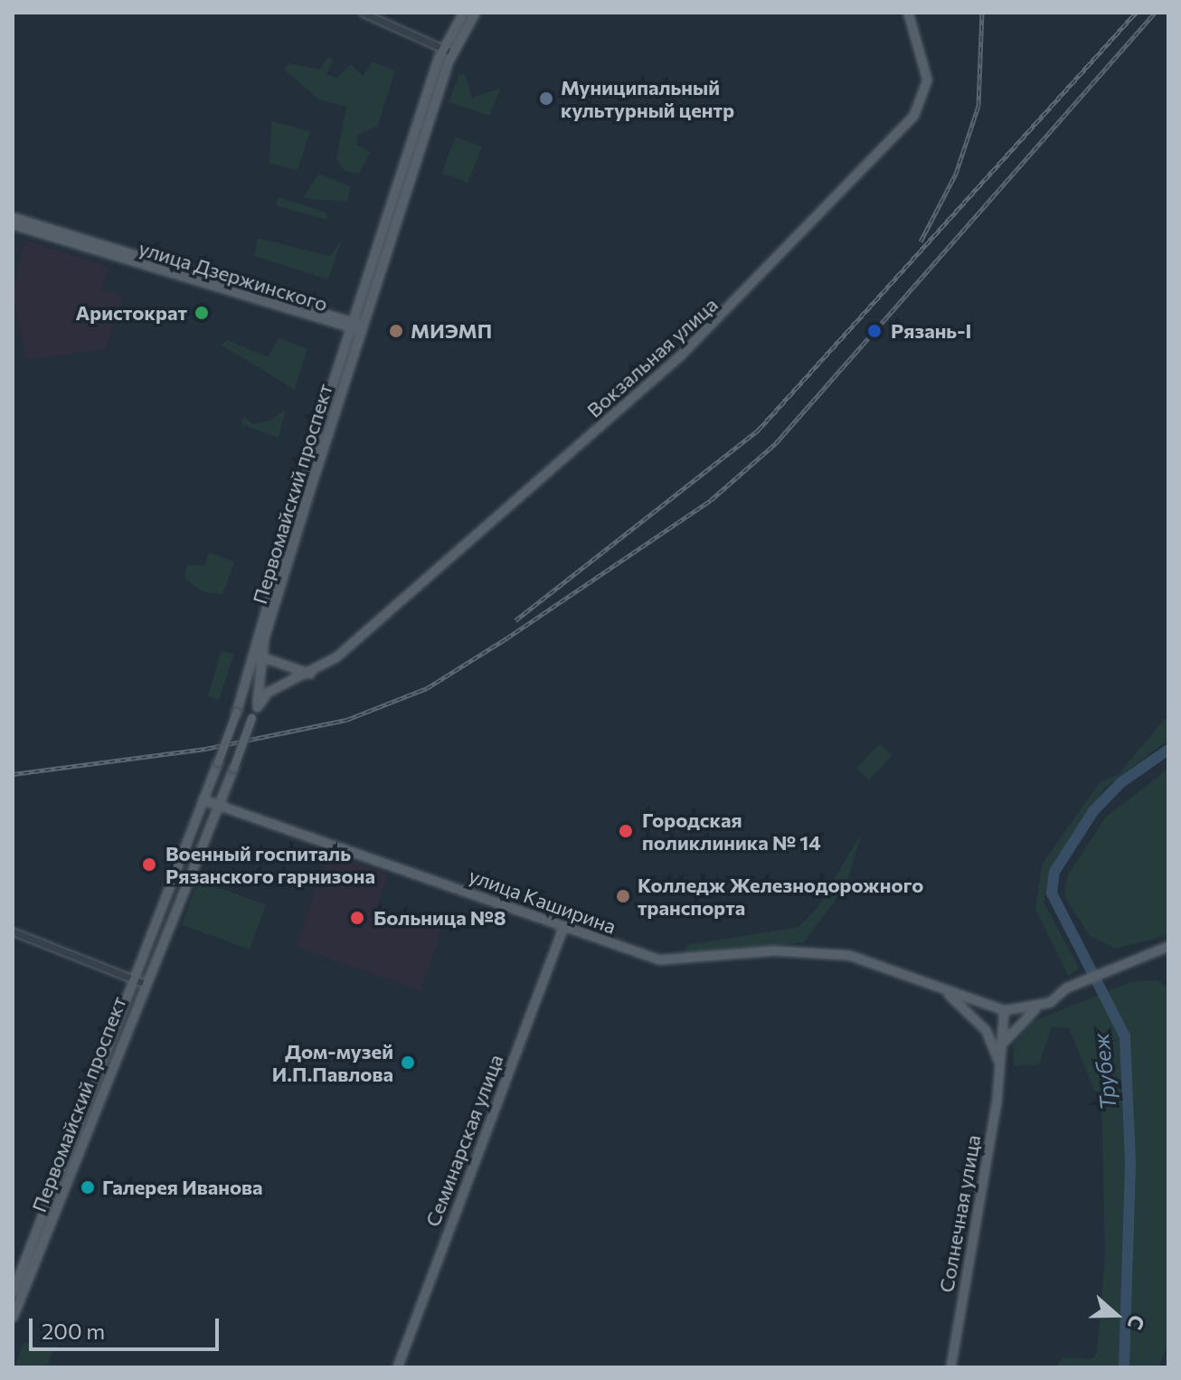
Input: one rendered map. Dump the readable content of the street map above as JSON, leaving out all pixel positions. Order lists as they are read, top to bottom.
{
  "streets": {
    "main road": [
      "улица Дзержинского",
      "Вокзальная улица",
      "Первомайский проспект",
      "улица Каширина",
      "Семинарская улица",
      "Солнечная улица"
    ]
  },
  "crossings": [
    ["улица Дзержинского", "Первомайский проспект"],
    ["Вокзальная улица", "Первомайский проспект"],
    ["Первомайский проспект", "улица Каширина"],
    ["улица Каширина", "Семинарская улица"],
    ["улица Каширина", "Солнечная улица"]
  ],
  "water": ["Трубеж"],
  "places": [
    "Муниципальный культурный центр",
    "Аристократ",
    "МИЭМП",
    "Рязань-I",
    "Городская поликлиника № 14",
    "Военный госпиталь Рязанского гарнизона",
    "Колледж Железнодорожного транспорта",
    "Больница №8",
    "Дом-музей И.П.Павлова",
    "Галерея Иванова"
  ],
  "scale_bar": "200 m",
  "north": "right"
}
